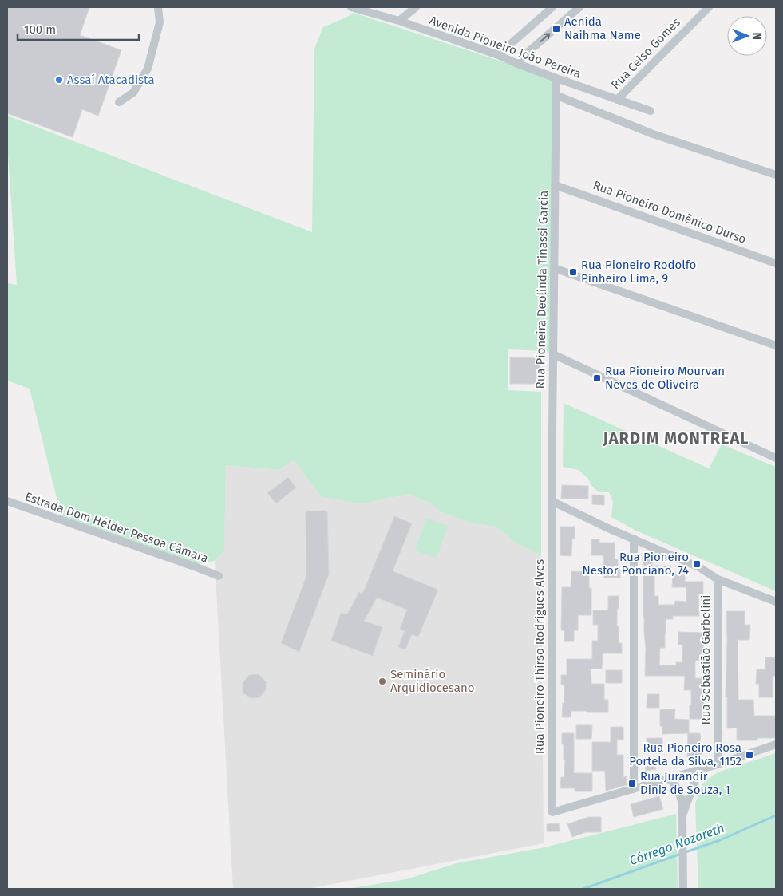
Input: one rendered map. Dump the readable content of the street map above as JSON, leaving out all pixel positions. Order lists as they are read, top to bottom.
{
  "streets": {
    "street": [
      "Avenida Pioneiro João Pereira",
      "Rua Celso Gomes",
      "Rua Pioneiro Domênico Durso",
      "Rua Pioneira Deolinda Tinassi Garcia",
      "Estrada Dom Hélder Pessoa Câmara",
      "Rua Pioneiro Thirso Rodrigues Alves",
      "Rua Sebastião Garbelini"
    ]
  },
  "crossings": [
    ["Avenida Pioneiro João Pereira", "Rua Celso Gomes"],
    ["Avenida Pioneiro João Pereira", "Rua Pioneira Deolinda Tinassi Garcia"],
    ["Rua Pioneiro Domênico Durso", "Rua Pioneira Deolinda Tinassi Garcia"],
    ["Rua Pioneira Deolinda Tinassi Garcia", "Rua Pioneiro Thirso Rodrigues Alves"]
  ],
  "districts": ["JARDIM MONTREAL"],
  "water": ["Córrego Nazareth"],
  "places": {
    "transit": [
      "Aenida Naihma Name",
      "Rua Pioneiro Rodolfo Pinheiro Lima, 9",
      "Rua Pioneiro Mourvan Neves de Oliveira",
      "Rua Pioneiro Nestor Ponciano, 74",
      "Rua Pioneiro Rosa Portela da Silva, 1152",
      "Rua Jurandir Diniz de Souza, 1"
    ],
    "other": ["Assaí Atacadista", "Seminário Arquidiocesano"]
  },
  "scale_bar": "100 m",
  "north": "right"
}
